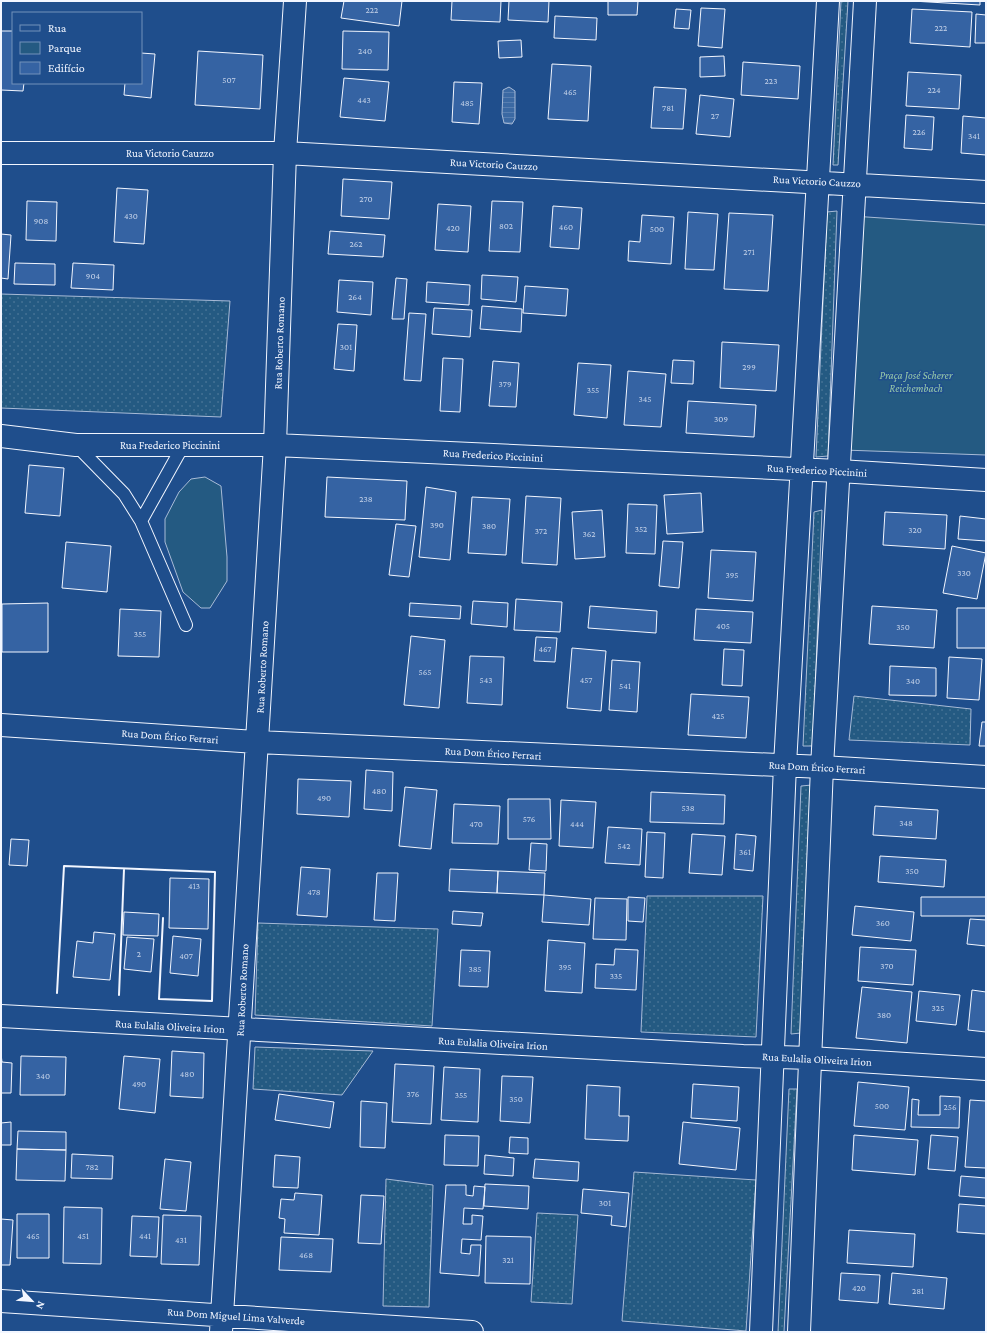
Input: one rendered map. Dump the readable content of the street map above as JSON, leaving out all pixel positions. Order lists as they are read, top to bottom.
{
  "streets": {
    "street": [
      "Rua Victorio Cauzzo",
      "Rua Roberto Romano",
      "Rua Frederico Piccinini",
      "Rua Dom Érico Ferrari",
      "Rua Eulalia Oliveira Irion",
      "Rua Dom Miguel Lima Valverde"
    ]
  },
  "crossings": [
    ["Rua Victorio Cauzzo", "Rua Roberto Romano"],
    ["Rua Roberto Romano", "Rua Frederico Piccinini"],
    ["Rua Roberto Romano", "Rua Dom Érico Ferrari"],
    ["Rua Roberto Romano", "Rua Eulalia Oliveira Irion"],
    ["Rua Roberto Romano", "Rua Dom Miguel Lima Valverde"]
  ],
  "parks": ["Praça José Scherer Reichembach"],
  "house_numbers": [
    "222",
    "222",
    "240",
    "507",
    "223",
    "224",
    "465",
    "443",
    "485",
    "781",
    "27",
    "226",
    "341",
    "270",
    "430",
    "908",
    "802",
    "460",
    "420",
    "500",
    "262",
    "271",
    "904",
    "264",
    "301",
    "299",
    "379",
    "355",
    "345",
    "309",
    "238",
    "390",
    "380",
    "352",
    "320",
    "372",
    "362",
    "330",
    "395",
    "405",
    "350",
    "355",
    "467",
    "565",
    "543",
    "457",
    "340",
    "541",
    "425",
    "480",
    "490",
    "538",
    "576",
    "348",
    "470",
    "444",
    "542",
    "361",
    "350",
    "413",
    "478",
    "360",
    "2",
    "407",
    "370",
    "395",
    "385",
    "335",
    "325",
    "380",
    "480",
    "340",
    "490",
    "376",
    "355",
    "350",
    "500",
    "256",
    "782",
    "301",
    "465",
    "451",
    "441",
    "431",
    "468",
    "321",
    "420",
    "281"
  ],
  "legend": ["Rua", "Parque", "Edifício"],
  "north": "bottom right"
}
